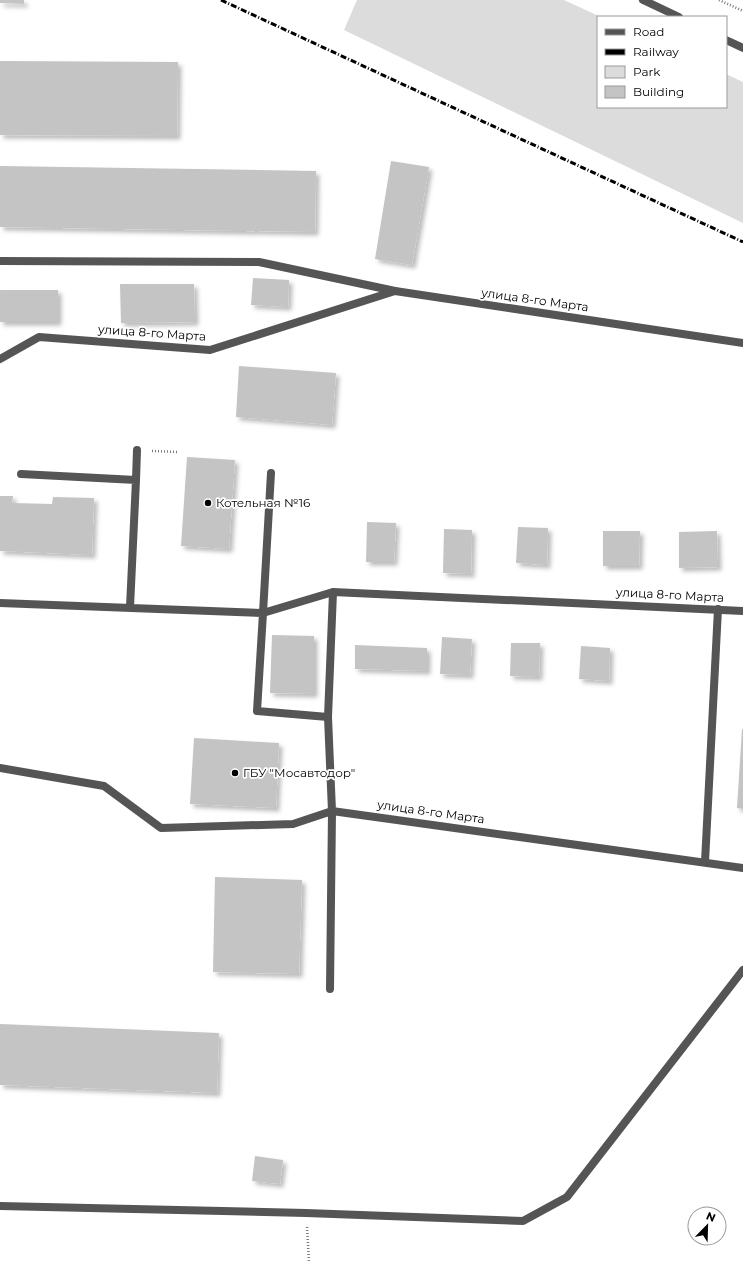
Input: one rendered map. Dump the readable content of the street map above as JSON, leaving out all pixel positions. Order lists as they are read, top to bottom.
{
  "streets": {
    "street": ["улица 8-го Марта"]
  },
  "places": ["Котельная №16", "ГБУ \"Мосавтодор\""],
  "legend": [
    "Road",
    "Railway",
    "Park",
    "Building"
  ],
  "north": "top right"
}
